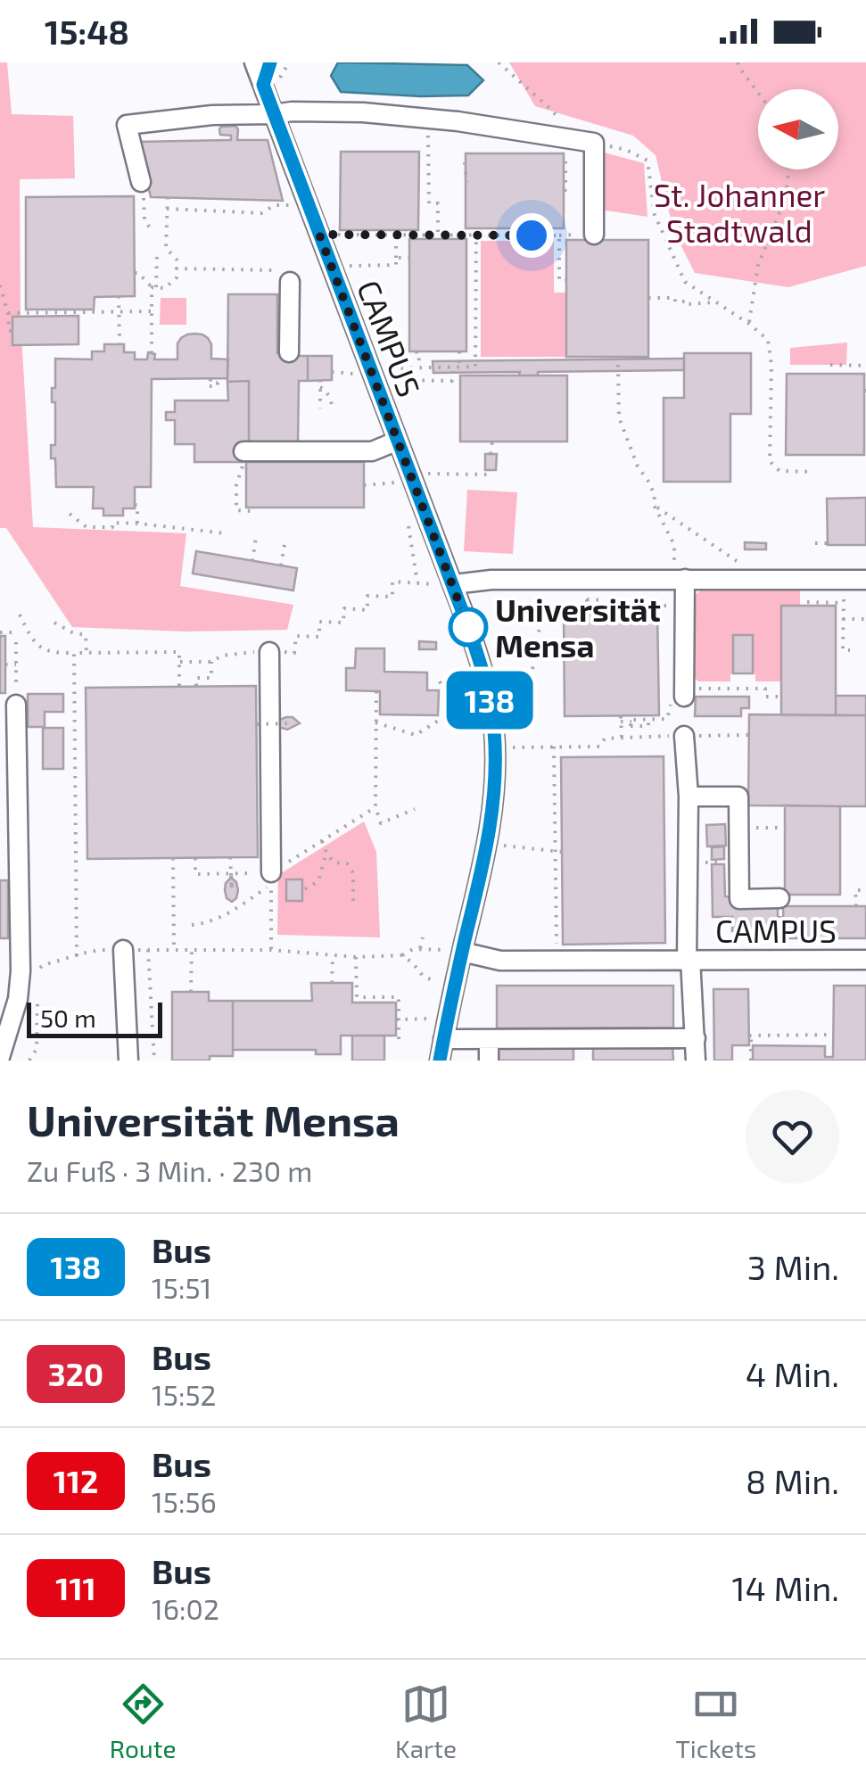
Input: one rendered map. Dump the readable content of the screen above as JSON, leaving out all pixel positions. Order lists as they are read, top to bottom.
{
  "streets": {
    "street": ["CAMPUS"]
  },
  "parks": ["St. Johanner Stadtwald"],
  "places": ["Universität Mensa"],
  "lines": ["bus line 138"],
  "scale_bar": "50 m",
  "north": "left",
  "page": {
    "status": "15:48",
    "on_map": "138",
    "scale": "50 m",
    "heading": ["Universität Mensa", "Zu Fuß · 3 Min. · 230 m"],
    "list": [
      {
        "mark": "138",
        "name": "Bus",
        "note": "15:51",
        "value": "3 Min."
      },
      {
        "mark": "320",
        "name": "Bus",
        "note": "15:52",
        "value": "4 Min."
      },
      {
        "mark": "112",
        "name": "Bus",
        "note": "15:56",
        "value": "8 Min."
      },
      {
        "mark": "111",
        "name": "Bus",
        "note": "16:02",
        "value": "14 Min."
      }
    ],
    "tabs": ["Route", "Karte", "Tickets"]
  }
}
